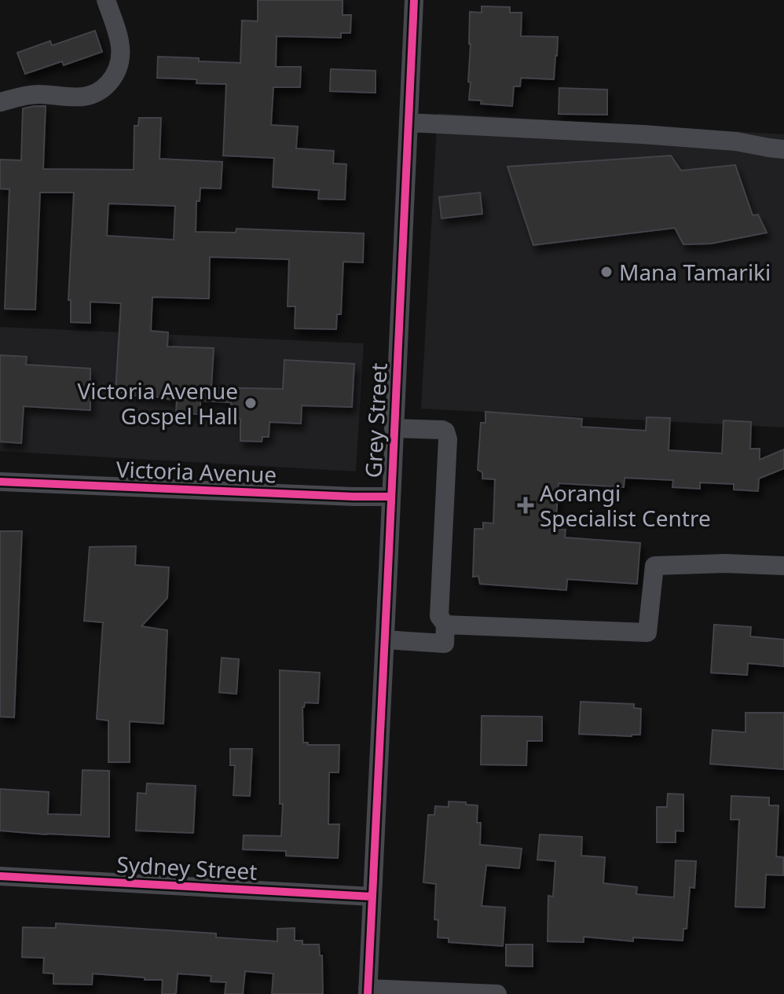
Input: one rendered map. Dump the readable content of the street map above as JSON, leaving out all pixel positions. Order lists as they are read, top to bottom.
{
  "streets": {
    "street": ["Grey Street", "Victoria Avenue", "Sydney Street"]
  },
  "crossings": [
    ["Grey Street", "Victoria Avenue"],
    ["Grey Street", "Sydney Street"]
  ],
  "places": {
    "other": ["Mana Tamariki", "Victoria Avenue Gospel Hall"],
    "health": ["Aorangi Specialist Centre"]
  }
}
